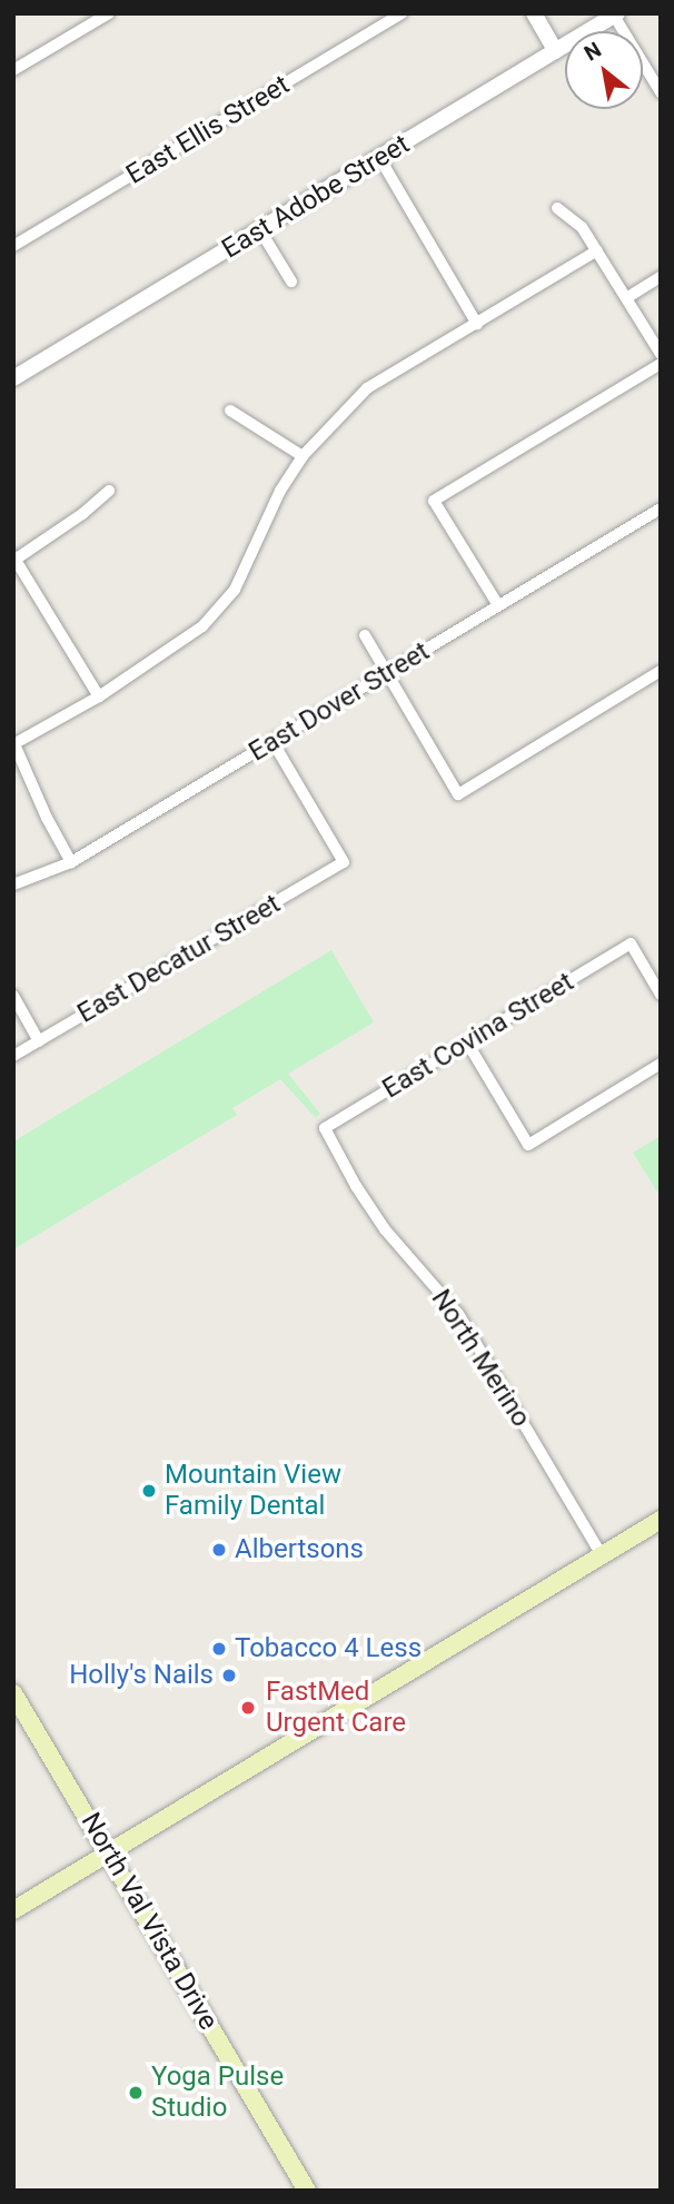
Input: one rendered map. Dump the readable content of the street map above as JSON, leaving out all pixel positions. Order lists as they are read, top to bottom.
{
  "streets": {
    "main road": ["North Val Vista Drive"],
    "street": [
      "East Ellis Street",
      "East Adobe Street",
      "East Dover Street",
      "East Decatur Street",
      "East Covina Street",
      "North Merino"
    ]
  },
  "crossings": [
    ["East Dover Street", "East Decatur Street"],
    ["East Covina Street", "North Merino"]
  ],
  "places": [
    "Mountain View Family Dental",
    "Albertsons",
    "Tobacco 4 Less",
    "Holly's Nails",
    "FastMed Urgent Care",
    "Yoga Pulse Studio"
  ],
  "north": "top left"
}
